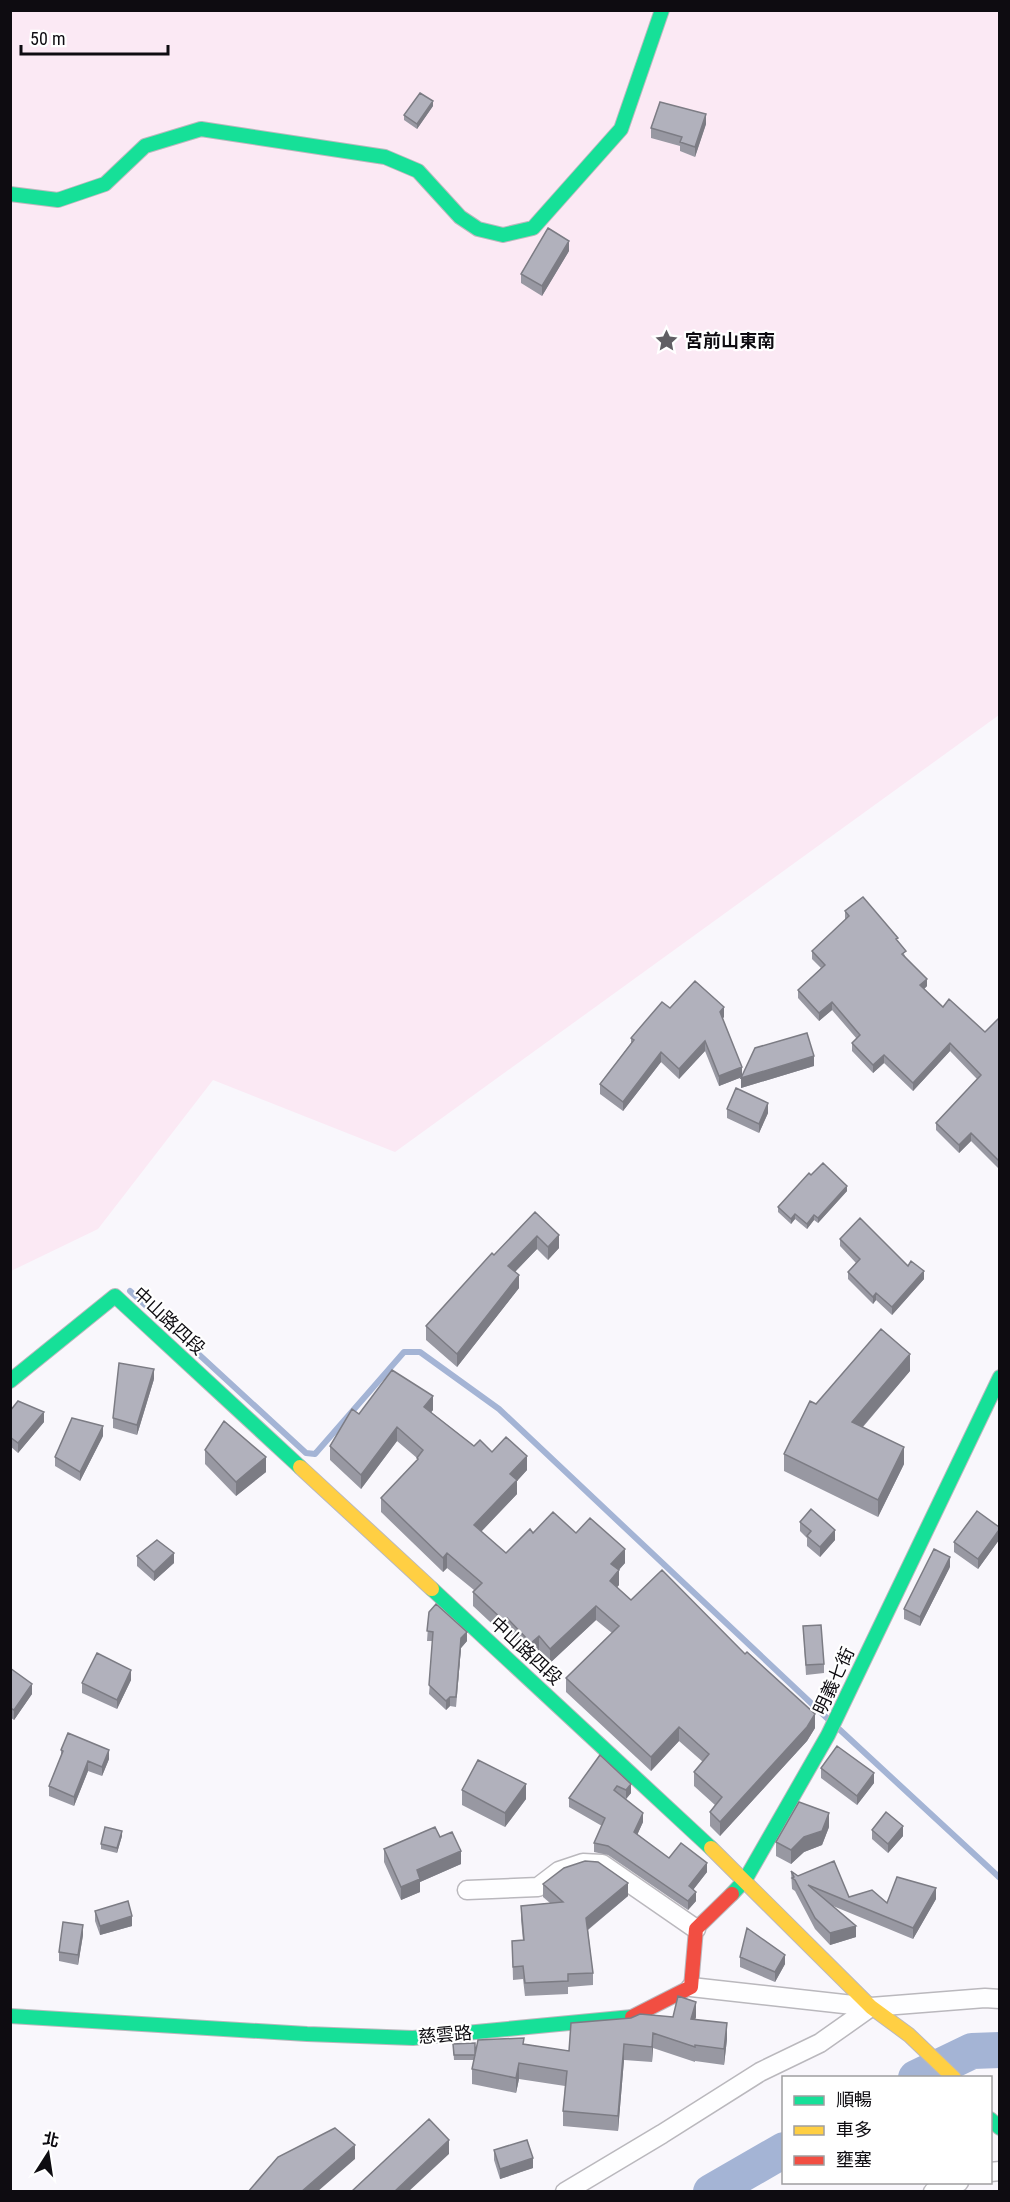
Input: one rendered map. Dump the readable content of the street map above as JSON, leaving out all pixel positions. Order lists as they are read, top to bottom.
{
  "streets": {
    "street": ["中山路四段", "明義七街", "慈雲路"]
  },
  "crossings": [
    ["中山路四段", "明義七街"]
  ],
  "places": {
    "place": ["宮前山東南"]
  },
  "legend": ["順暢", "車多", "壅塞"],
  "scale_bar": "50 m",
  "north": "top"
}
